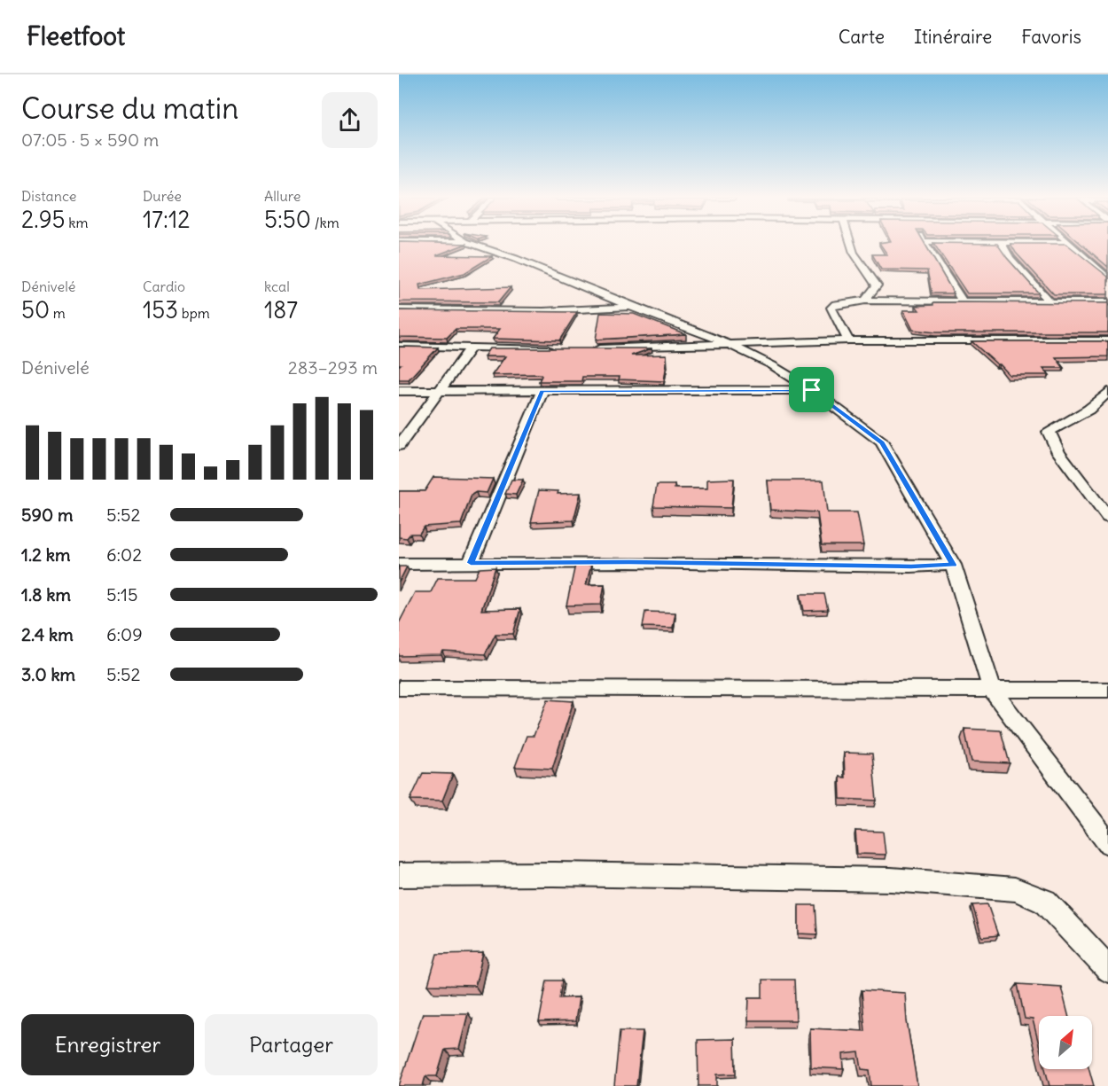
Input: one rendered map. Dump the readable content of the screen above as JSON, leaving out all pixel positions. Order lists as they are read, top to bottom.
{
  "north": "top right",
  "page": {
    "header": "Fleetfoot",
    "nav": ["Carte", "Itinéraire", "Favoris"],
    "heading": ["Course du matin", "07:05 · 5 × 590 m"],
    "stats": [
      ["Distance", "2.95 km"],
      ["Durée", "17:12"],
      ["Allure", "5:50 /km"],
      ["Dénivelé", "50 m"],
      ["Cardio", "153 bpm"],
      ["kcal", "187"]
    ],
    "chart": ["Dénivelé", "283–293 m"],
    "list": [
      {
        "name": "590 m",
        "note": "5:52"
      },
      {
        "name": "1.2 km",
        "note": "6:02"
      },
      {
        "name": "1.8 km",
        "note": "5:15"
      },
      {
        "name": "2.4 km",
        "note": "6:09"
      },
      {
        "name": "3.0 km",
        "note": "5:52"
      }
    ],
    "buttons": ["Enregistrer", "Partager"]
  }
}
